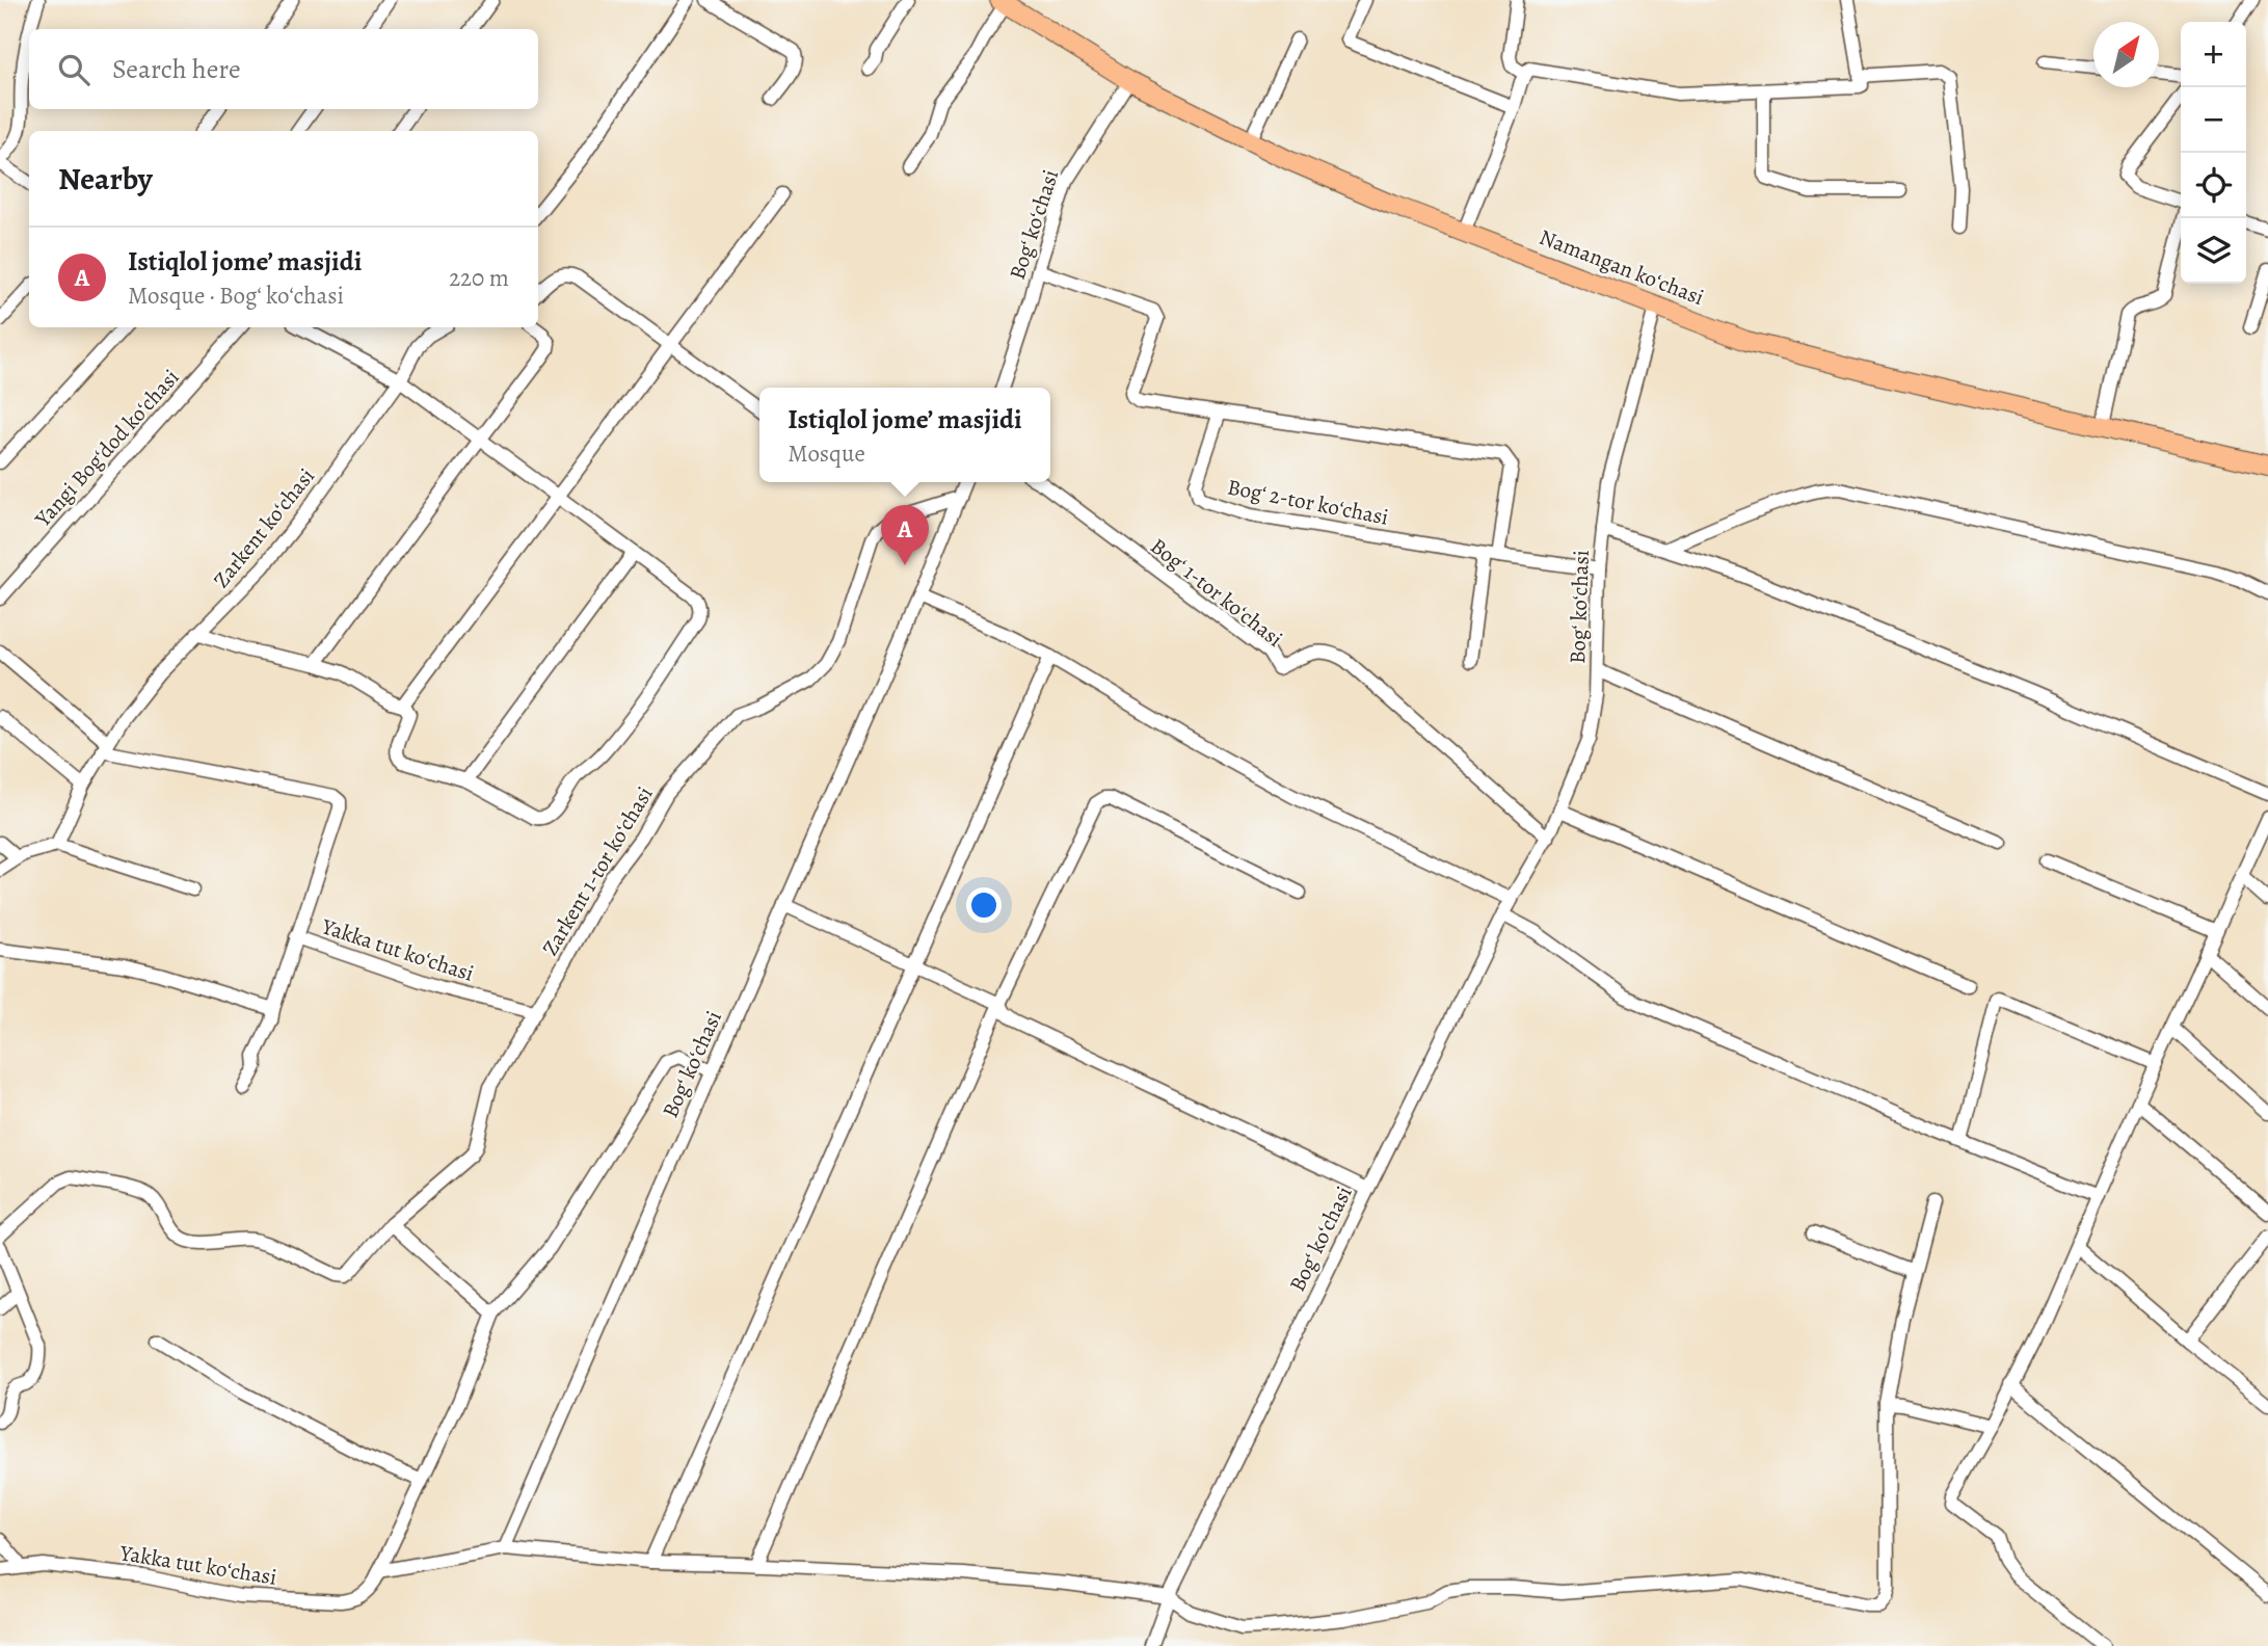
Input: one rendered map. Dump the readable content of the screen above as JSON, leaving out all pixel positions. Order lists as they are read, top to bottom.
{
  "streets": {
    "main road": ["Namangan koʻchasi"],
    "street": [
      "Bogʻ koʻchasi",
      "Yangi Bogʻdod koʻchasi",
      "Bogʻ 2-tor koʻchasi",
      "Zarkent koʻchasi",
      "Bogʻ 1-tor koʻchasi",
      "Zarkent 1-tor koʻchasi",
      "Yakka tut koʻchasi"
    ]
  },
  "crossings": [
    ["Bogʻ koʻchasi", "Namangan koʻchasi"],
    ["Bogʻ koʻchasi", "Bogʻ 2-tor koʻchasi"],
    ["Bogʻ koʻchasi", "Bogʻ 1-tor koʻchasi"],
    ["Bogʻ koʻchasi", "Zarkent 1-tor koʻchasi"],
    ["Bogʻ koʻchasi", "Yakka tut koʻchasi"],
    ["Zarkent 1-tor koʻchasi", "Yakka tut koʻchasi"]
  ],
  "north": "top right",
  "page": {
    "map_buttons": ["+", "−"],
    "search": "Search here",
    "heading": "Nearby",
    "list": [
      {
        "mark": "A",
        "name": "Istiqlol jome’ masjidi",
        "note": "Mosque · Bogʻ koʻchasi",
        "value": "220 m"
      }
    ],
    "popup": ["Istiqlol jome’ masjidi", "Mosque"],
    "pins": "A"
  }
}
